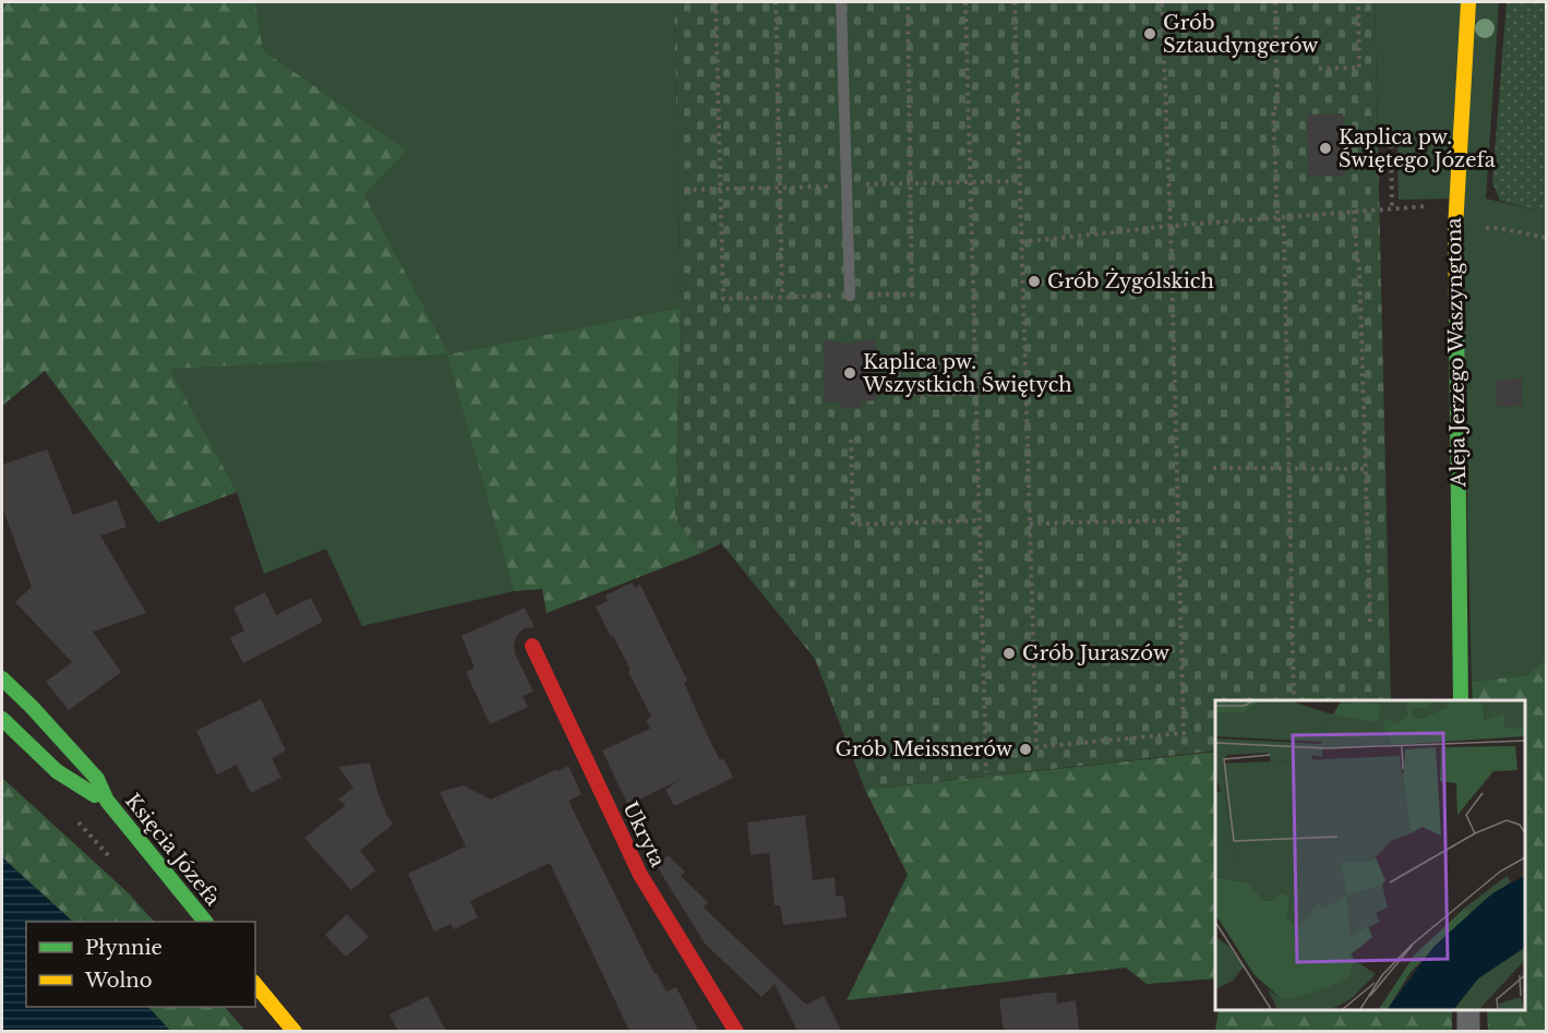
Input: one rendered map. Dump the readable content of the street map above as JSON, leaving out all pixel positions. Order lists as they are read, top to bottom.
{
  "streets": {
    "street": ["Aleja Jerzego Waszyngtona", "Ukryta", "Księcia Józefa"]
  },
  "places": [
    "Grób Sztaudyngerów",
    "Kaplica pw. Świętego Józefa",
    "Grób Żygólskich",
    "Kaplica pw. Wszystkich Świętych",
    "Grób Juraszów",
    "Grób Meissnerów"
  ],
  "legend": ["Płynnie", "Wolno"]
}
